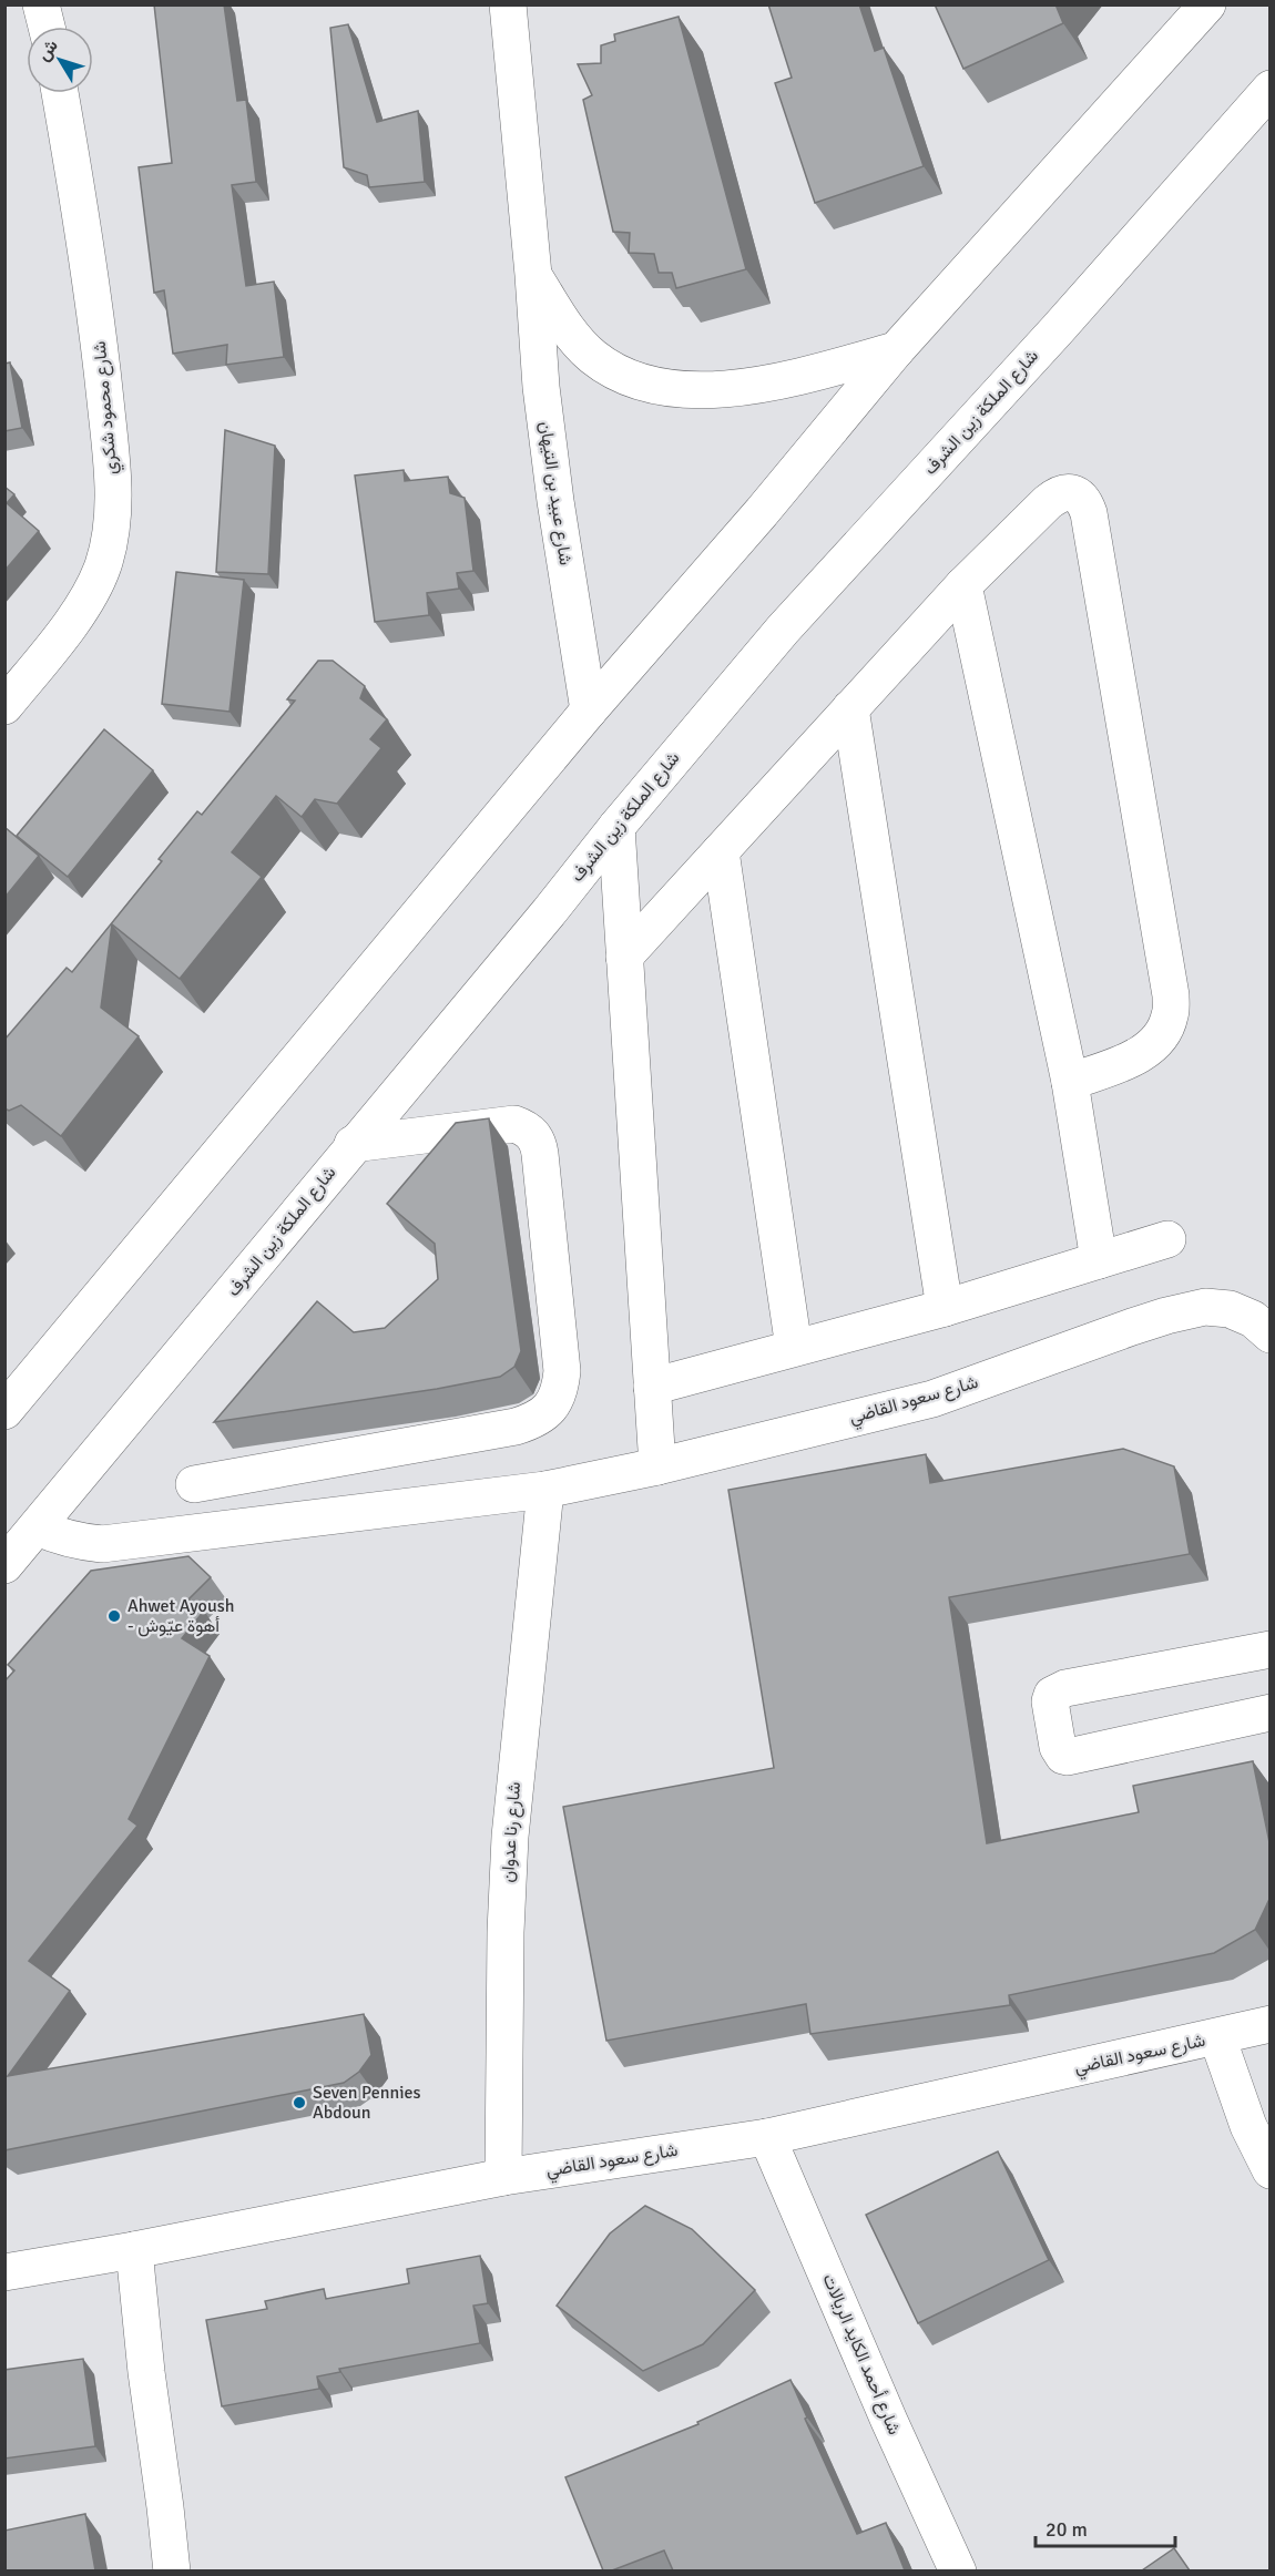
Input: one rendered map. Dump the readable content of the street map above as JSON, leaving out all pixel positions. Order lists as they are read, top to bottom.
{
  "streets": {
    "street": [
      "شارع محمود شكري",
      "شارع الملكة زين الشرف",
      "شارع عبيد بن التيهان",
      "شارع سعود القاضي",
      "شارع رنا عدوان",
      "شارع أحمد الكايد الريالات"
    ]
  },
  "crossings": [
    ["شارع الملكة زين الشرف", "شارع سعود القاضي"],
    ["شارع سعود القاضي", "شارع رنا عدوان"],
    ["شارع سعود القاضي", "شارع أحمد الكايد الريالات"]
  ],
  "places": ["Ahwet Ayoush - أهوة عيّوش", "Seven Pennies Abdoun"],
  "scale_bar": "20 m",
  "north": "top left"
}
